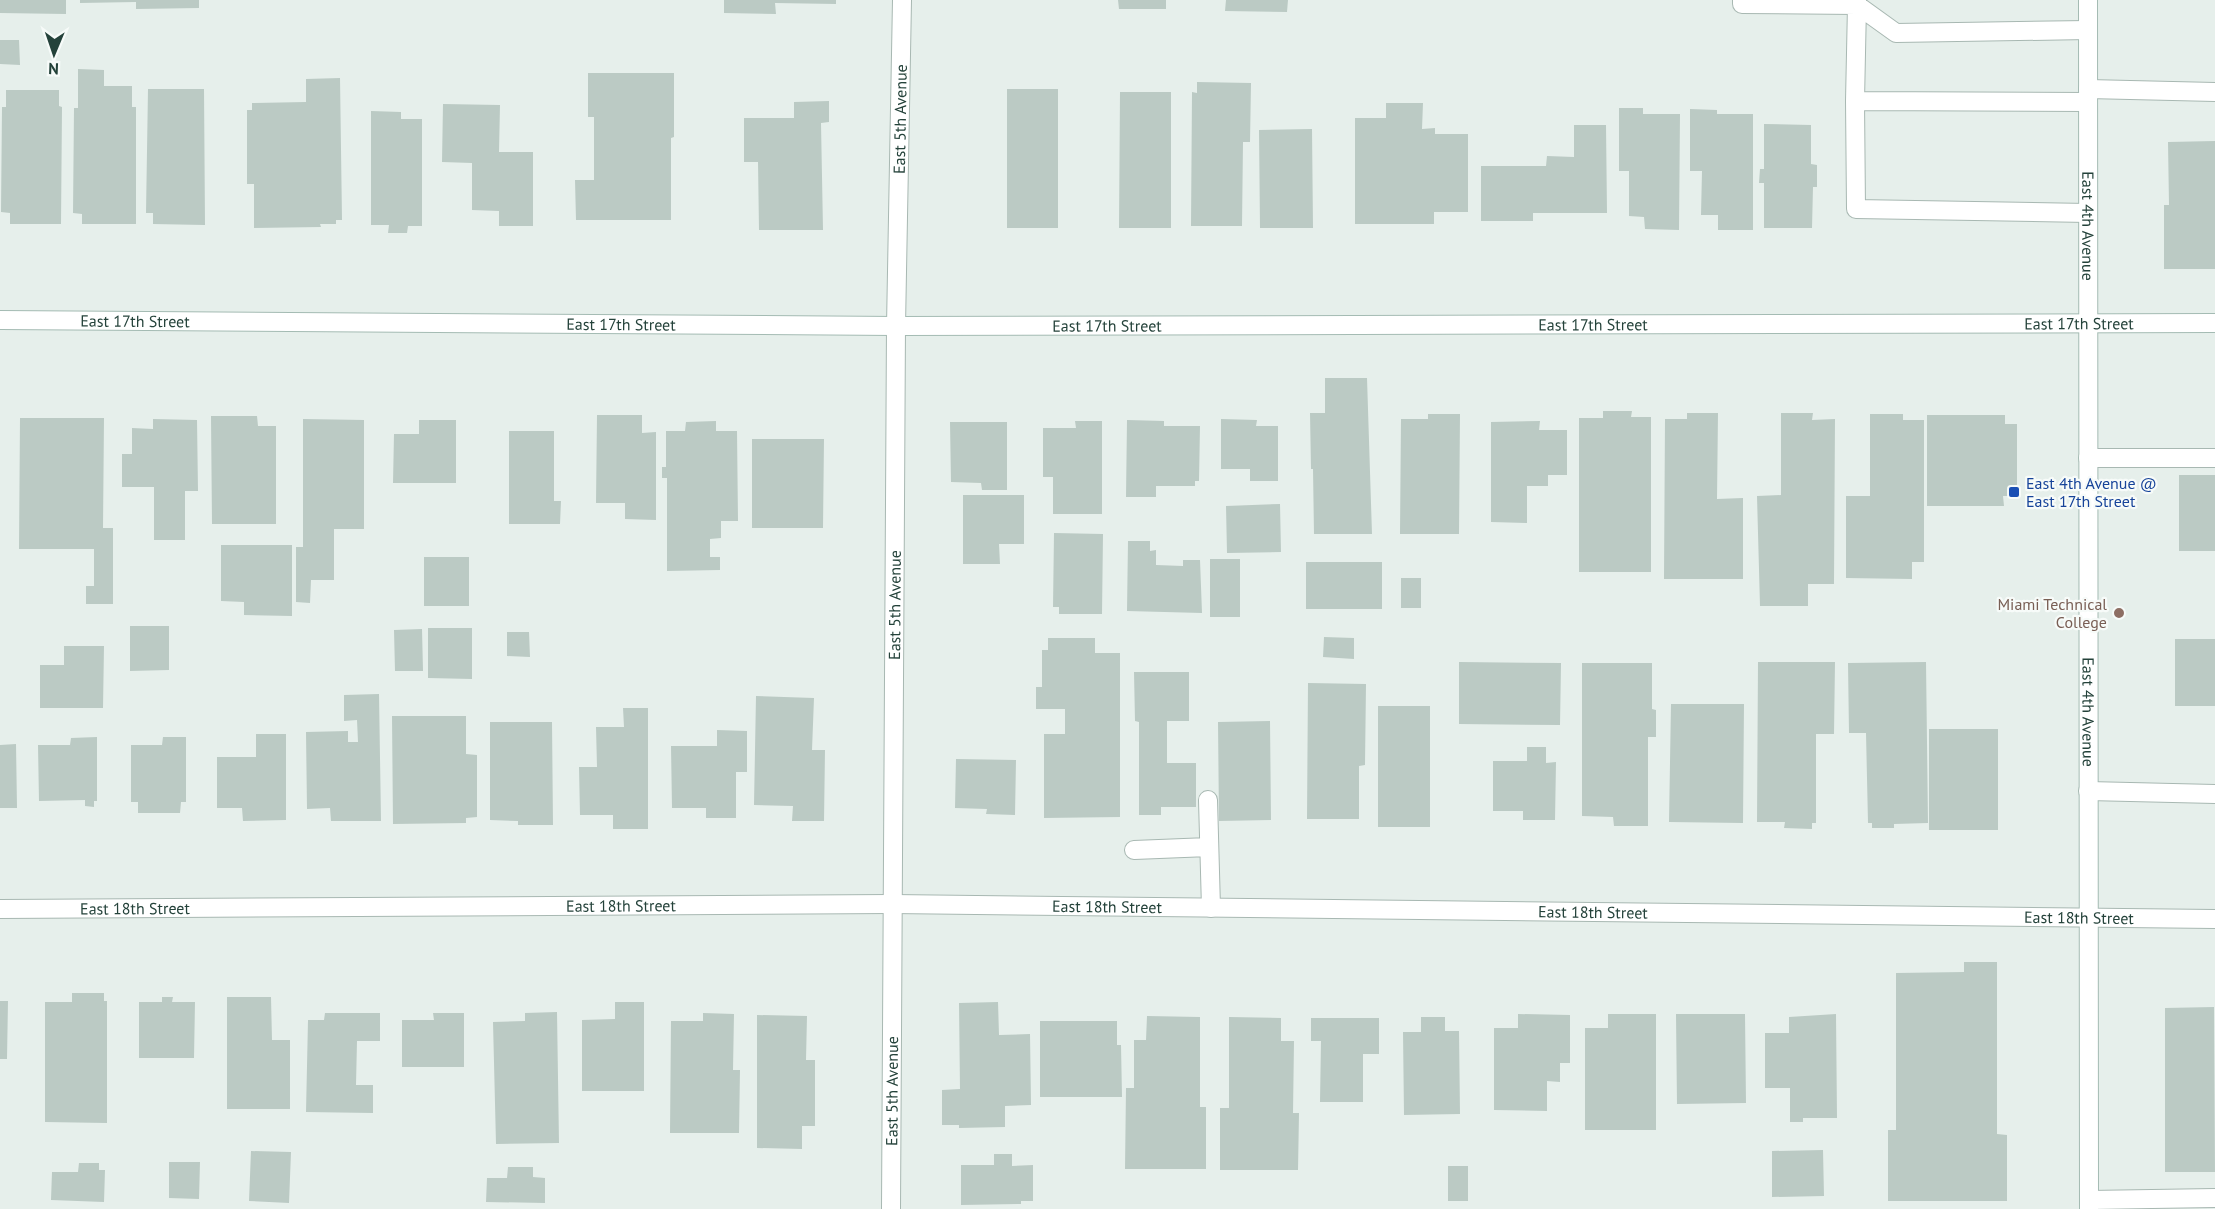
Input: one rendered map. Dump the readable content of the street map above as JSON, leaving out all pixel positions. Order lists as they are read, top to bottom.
{
  "streets": {
    "street": [
      "East 5th Avenue",
      "East 4th Avenue",
      "East 17th Street",
      "East 18th Street"
    ]
  },
  "crossings": [
    ["East 5th Avenue", "East 17th Street"],
    ["East 5th Avenue", "East 18th Street"],
    ["East 4th Avenue", "East 17th Street"],
    ["East 4th Avenue", "East 18th Street"]
  ],
  "places": {
    "transit": ["East 4th Avenue @ East 17th Street"],
    "other": ["Miami Technical College"]
  },
  "north": "bottom"
}
